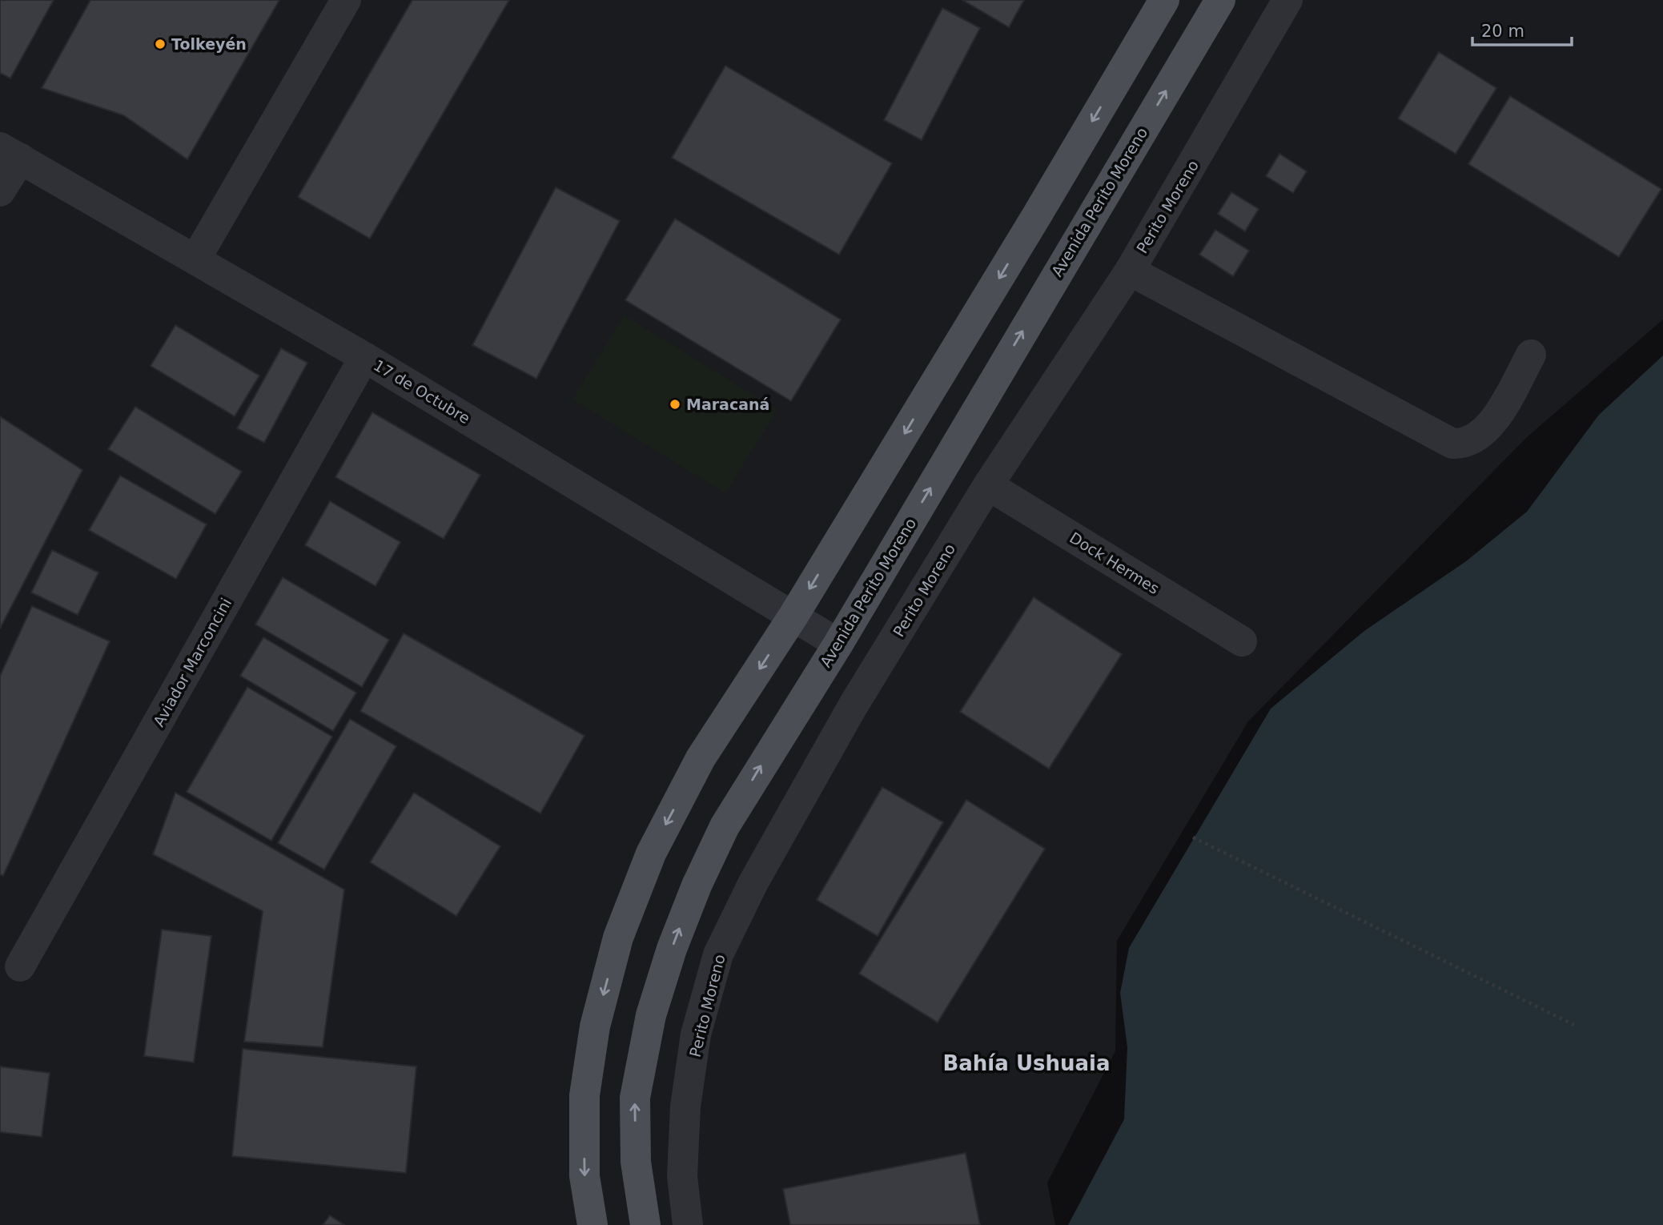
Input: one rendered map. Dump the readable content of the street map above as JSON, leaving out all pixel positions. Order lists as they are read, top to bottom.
{
  "streets": {
    "main road": ["Avenida Perito Moreno"],
    "street": [
      "Perito Moreno",
      "17 de Octubre",
      "Dock Hermes",
      "Aviador Marconcini"
    ]
  },
  "crossings": [
    ["Avenida Perito Moreno", "17 de Octubre"],
    ["Perito Moreno", "Dock Hermes"],
    ["17 de Octubre", "Aviador Marconcini"]
  ],
  "districts": ["Bahía Ushuaia"],
  "places": ["Tolkeyén", "Maracaná"],
  "scale_bar": "20 m"
}
